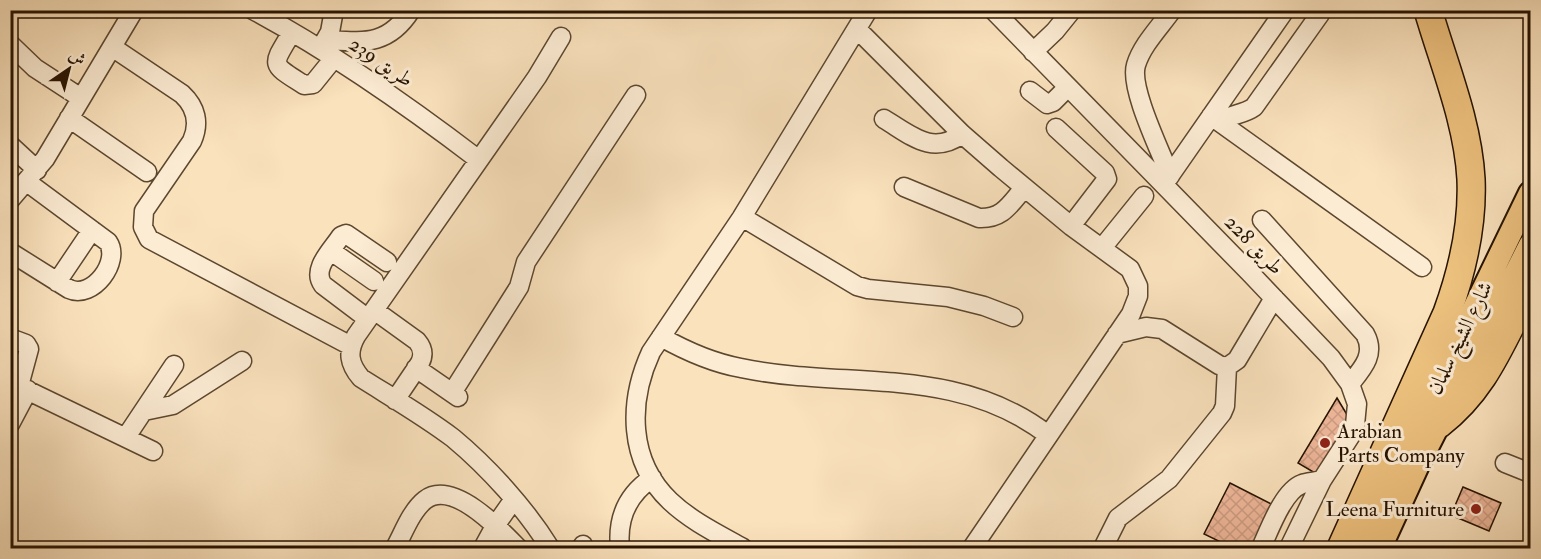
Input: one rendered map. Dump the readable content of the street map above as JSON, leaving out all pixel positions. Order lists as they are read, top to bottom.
{
  "streets": {
    "main road": ["شارع الشيخ سلمان"],
    "lane": ["طريق 239", "طريق 228"]
  },
  "places": ["Arabian Parts Company", "Leena Furniture"],
  "north": "top right"
}
